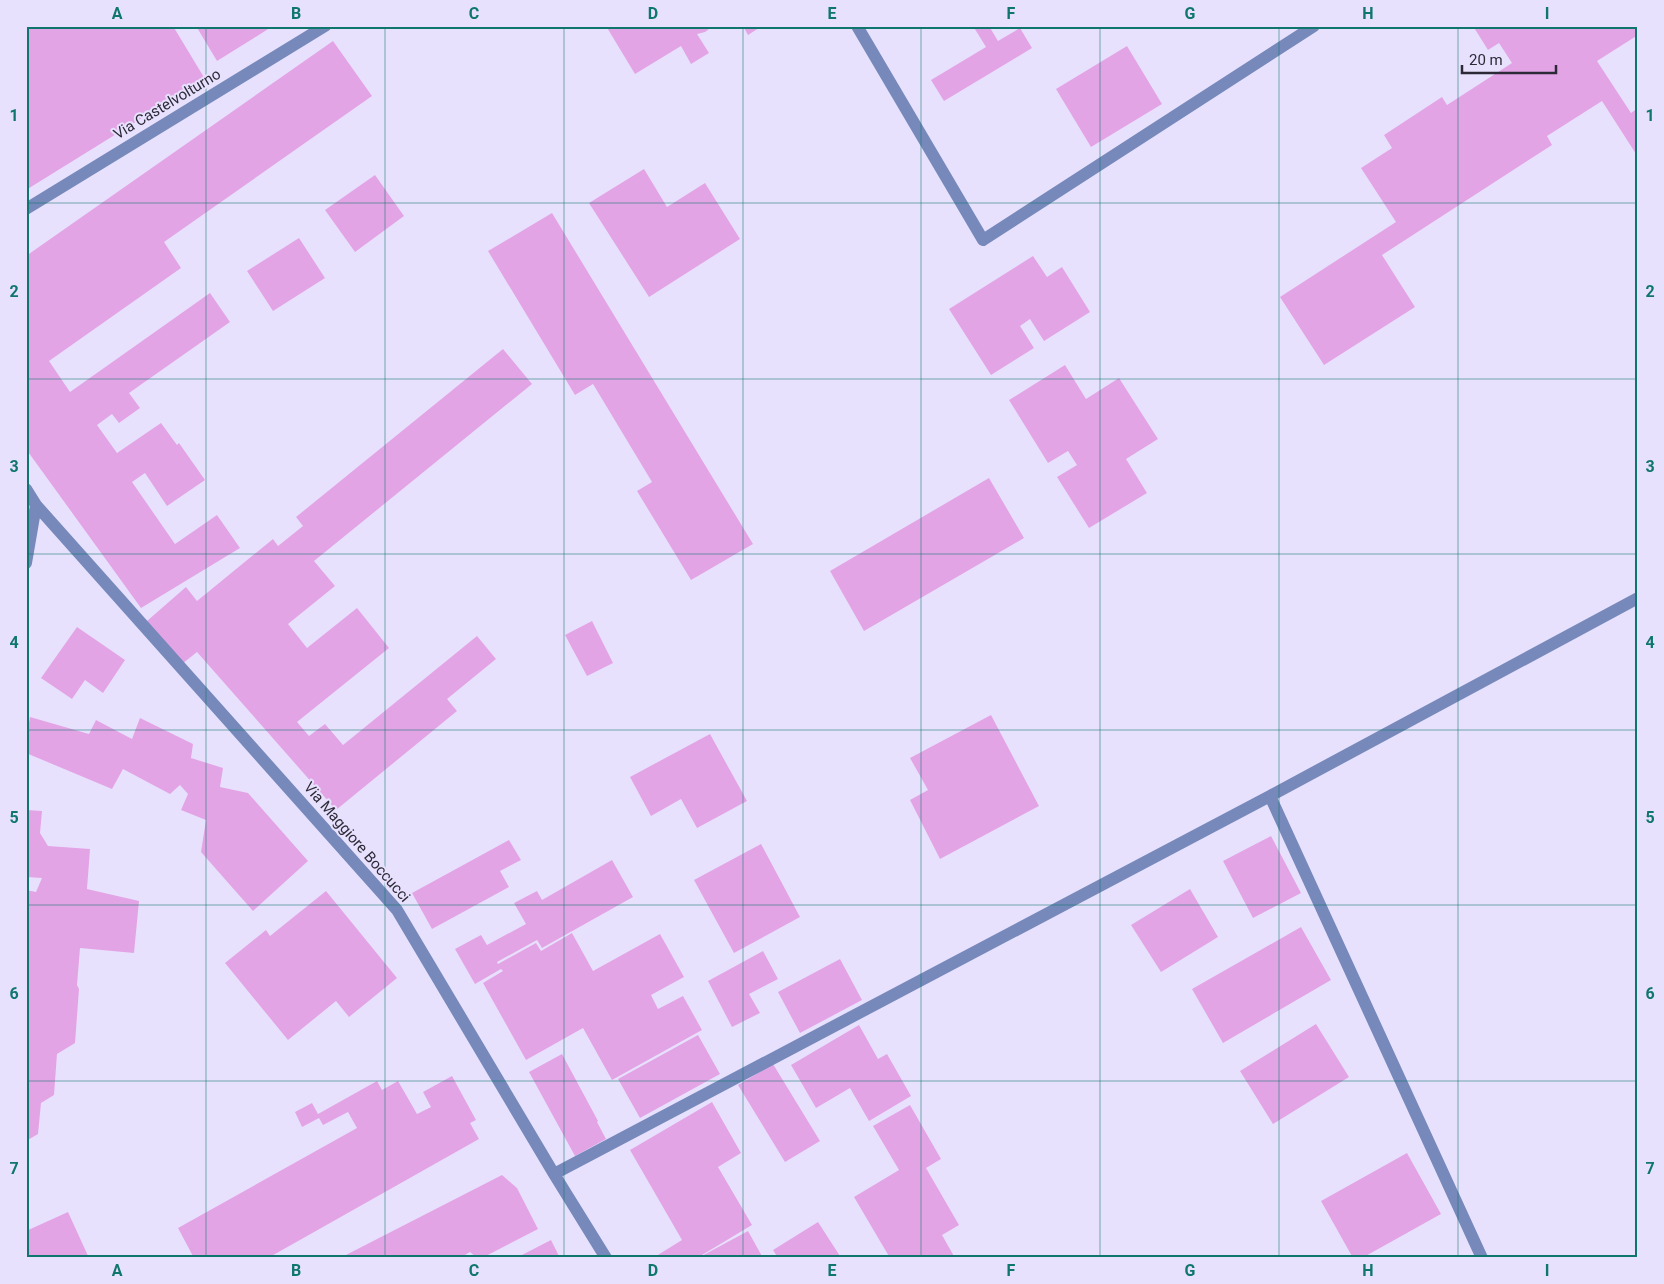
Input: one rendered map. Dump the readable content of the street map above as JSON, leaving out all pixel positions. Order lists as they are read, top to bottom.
{
  "streets": {
    "street": ["Via Castelvolturno", "Via Maggiore Boccucci"]
  },
  "scale_bar": "20 m",
  "grid": {
    "columns": [
      "A",
      "B",
      "C",
      "D",
      "E",
      "F",
      "G",
      "H",
      "I"
    ],
    "rows": [
      "1",
      "2",
      "3",
      "4",
      "5",
      "6",
      "7"
    ]
  }
}
